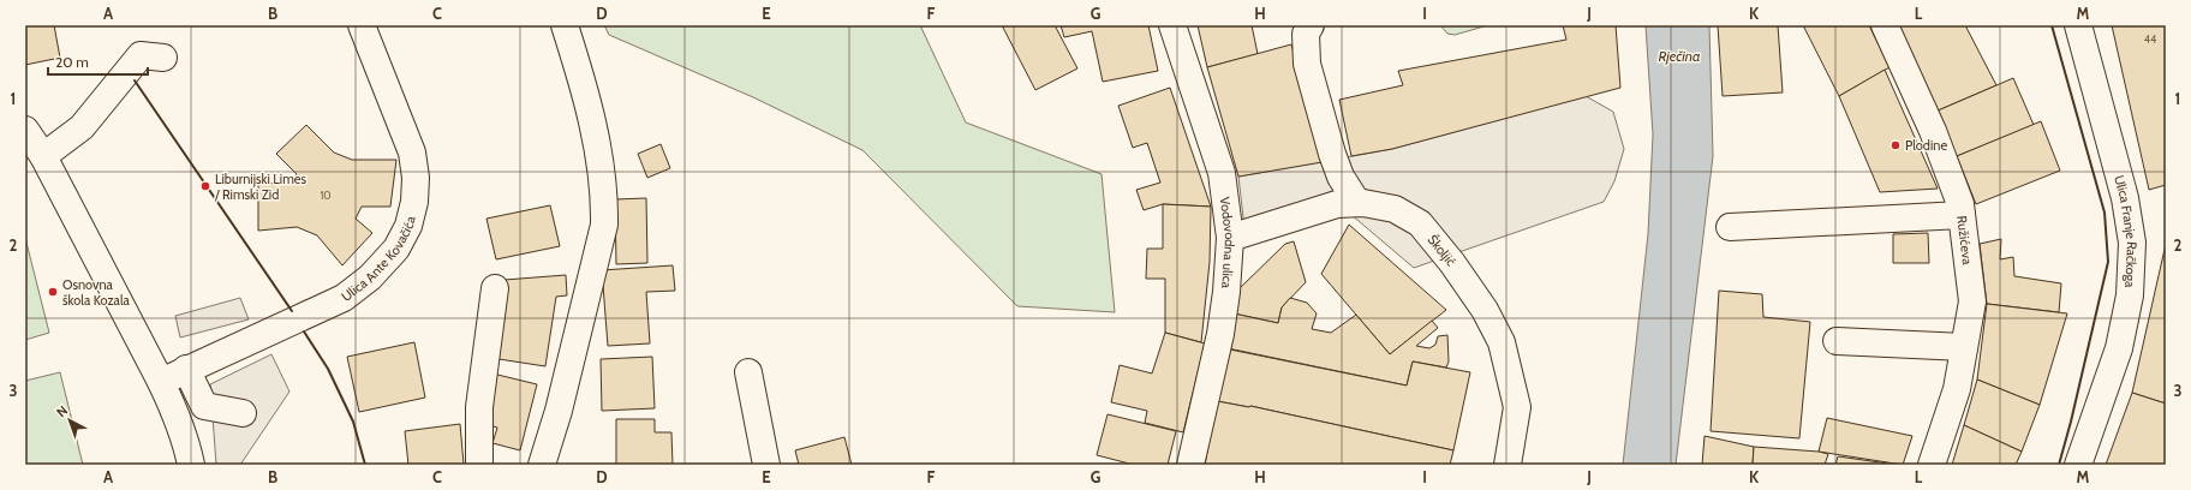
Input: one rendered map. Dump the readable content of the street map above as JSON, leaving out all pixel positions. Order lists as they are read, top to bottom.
{
  "streets": {
    "street": [
      "Ulica Franje Račkoga",
      "Ružićeva",
      "Vodovodna ulica",
      "Školjić",
      "Ulica Ante Kovačića"
    ]
  },
  "crossings": [
    ["Vodovodna ulica", "Školjić"]
  ],
  "water": ["Rječina"],
  "places": ["Plodine", "Liburnijski Limes / Rimski Zid", "Osnovna škola Kozala"],
  "house_numbers": ["44", "10"],
  "scale_bar": "20 m",
  "north": "top left",
  "grid": {
    "columns": [
      "A",
      "B",
      "C",
      "D",
      "E",
      "F",
      "G",
      "H",
      "I",
      "J",
      "K",
      "L",
      "M"
    ],
    "rows": ["1", "2", "3"]
  }
}
